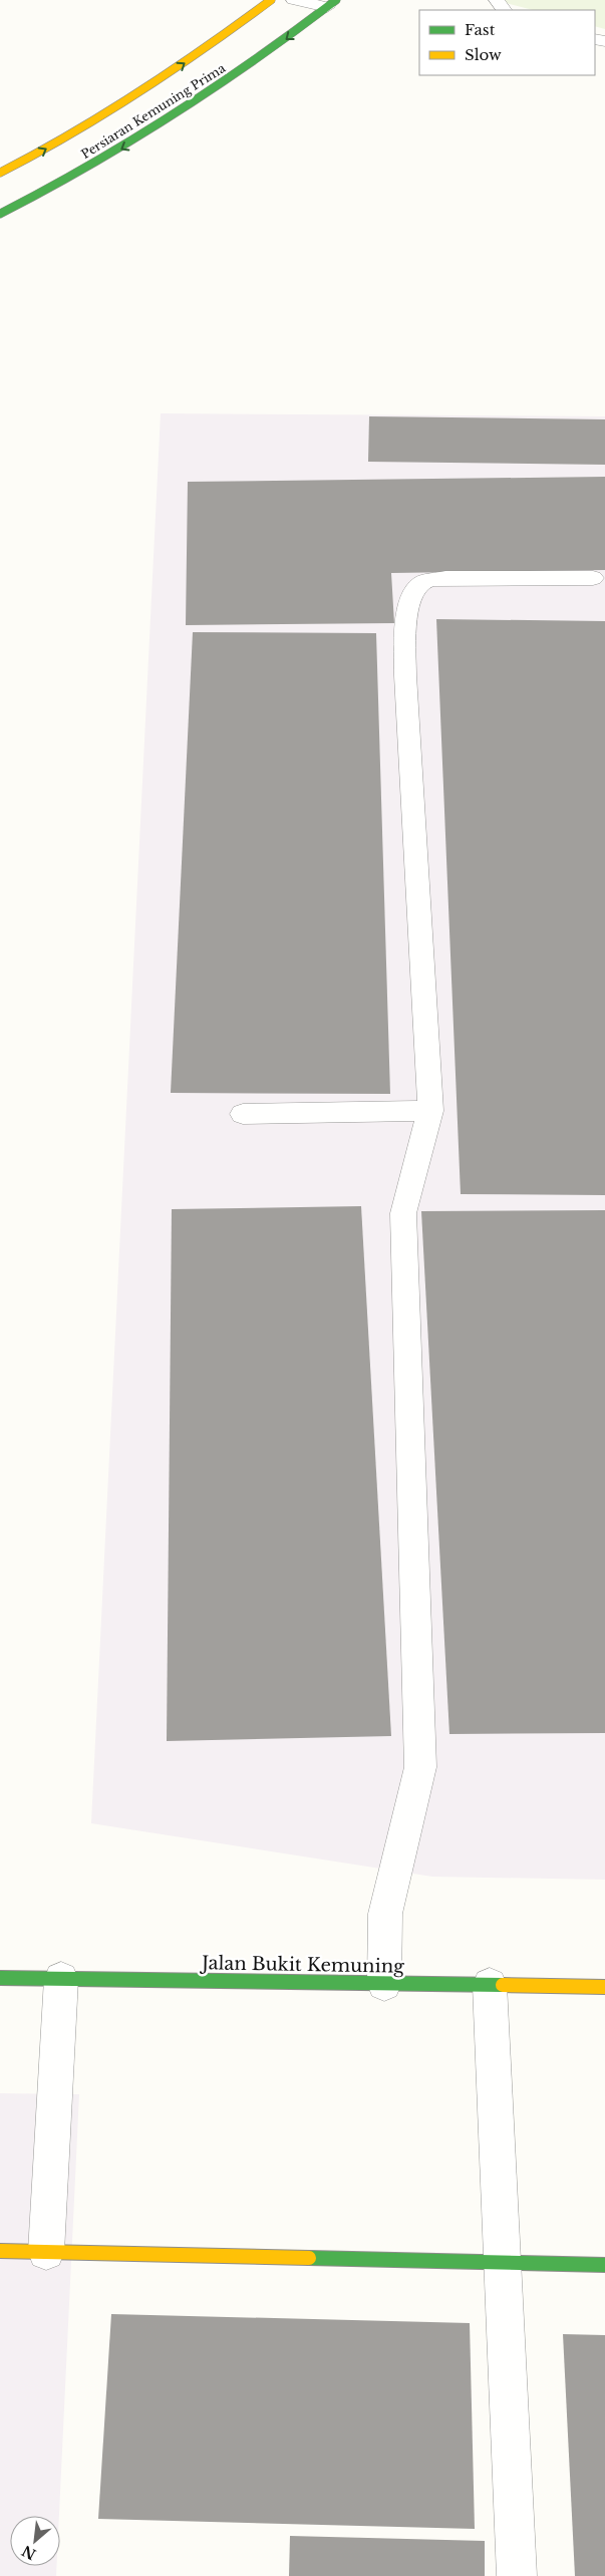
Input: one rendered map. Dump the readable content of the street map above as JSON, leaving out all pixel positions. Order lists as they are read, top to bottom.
{
  "streets": {
    "street": ["Persiaran Kemuning Prima", "Jalan Bukit Kemuning"]
  },
  "legend": ["Fast", "Slow"],
  "north": "bottom left"
}
